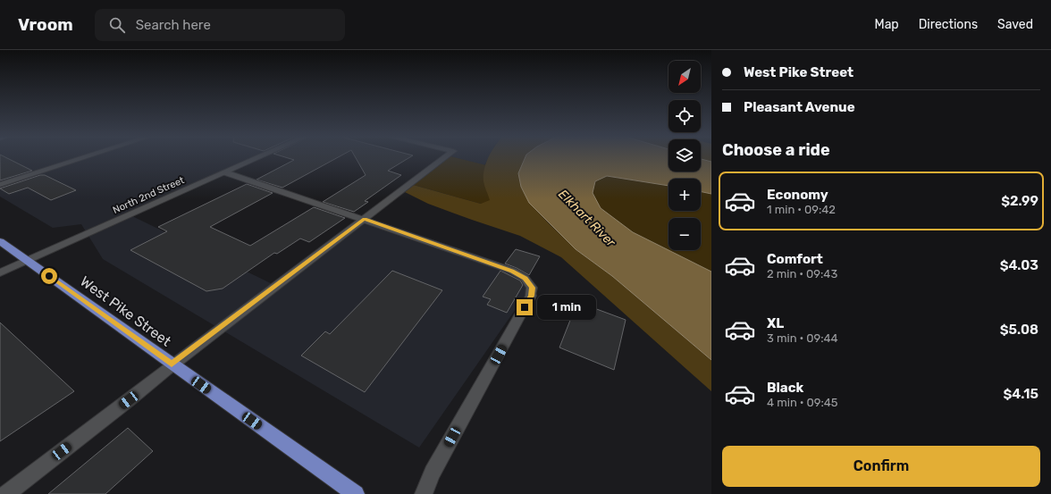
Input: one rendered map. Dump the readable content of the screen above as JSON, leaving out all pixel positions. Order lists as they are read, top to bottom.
{
  "streets": {
    "highway": ["West Pike Street"],
    "street": ["North 2nd Street"]
  },
  "crossings": [
    ["North 2nd Street", "West Pike Street"]
  ],
  "water": ["Elkhart River"],
  "north": "bottom left",
  "page": {
    "header": "Vroom",
    "search": "Search here",
    "nav": ["Map", "Directions", "Saved"],
    "banner": ["West Pike Street", "Pleasant Avenue"],
    "map_buttons": ["+", "−"],
    "heading": "Choose a ride",
    "list": [
      {
        "name": "Economy",
        "note": "1 min · 09:42",
        "value": "$2.99"
      },
      {
        "name": "Comfort",
        "note": "2 min · 09:43",
        "value": "$4.03"
      },
      {
        "name": "XL",
        "note": "3 min · 09:44",
        "value": "$5.08"
      },
      {
        "name": "Black",
        "note": "4 min · 09:45",
        "value": "$4.15"
      }
    ],
    "bubble": "1 min",
    "buttons": "Confirm"
  }
}
